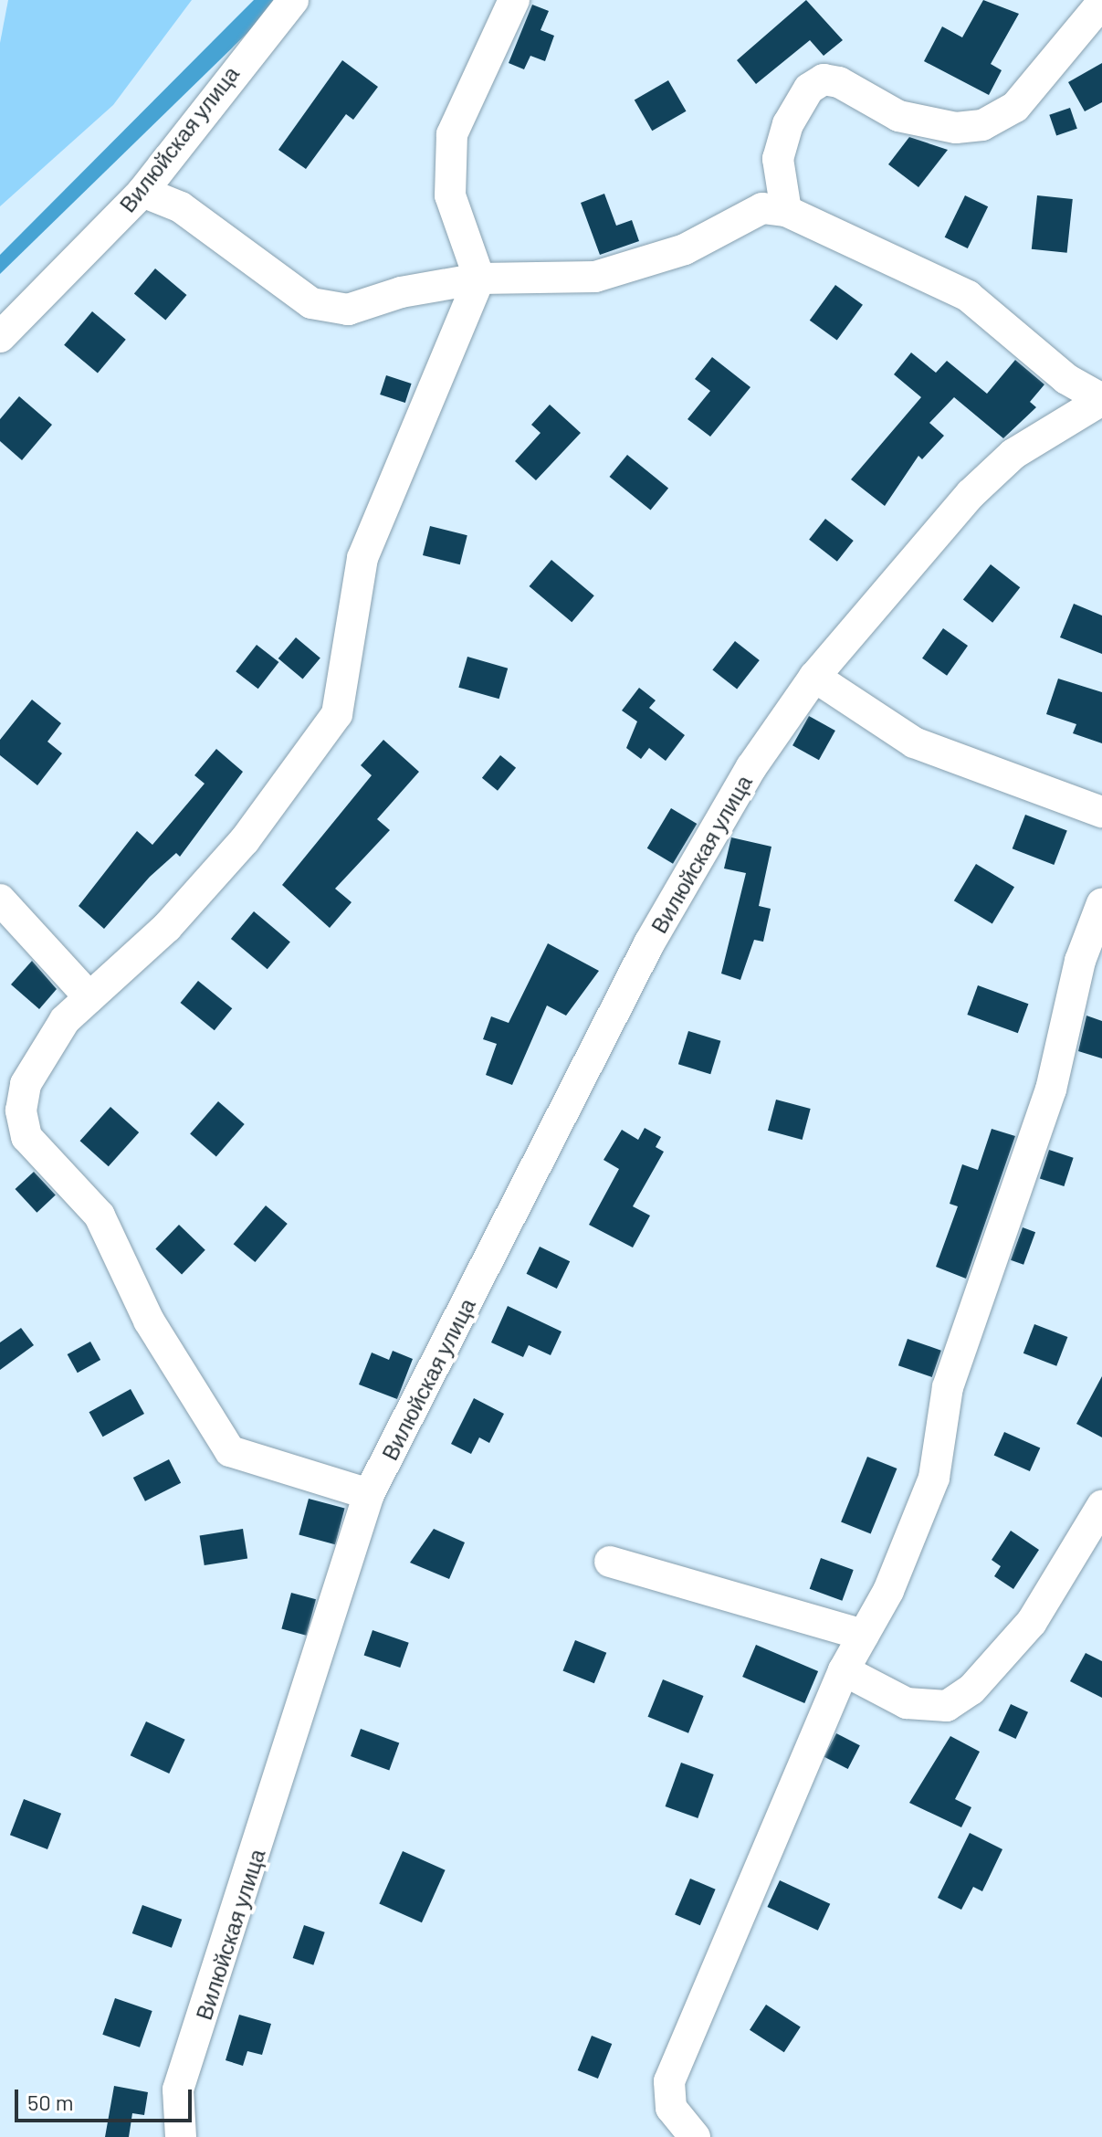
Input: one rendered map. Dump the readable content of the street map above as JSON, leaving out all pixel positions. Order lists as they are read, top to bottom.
{
  "streets": {
    "street": ["Вилюйская улица"]
  },
  "scale_bar": "50 m"
}
